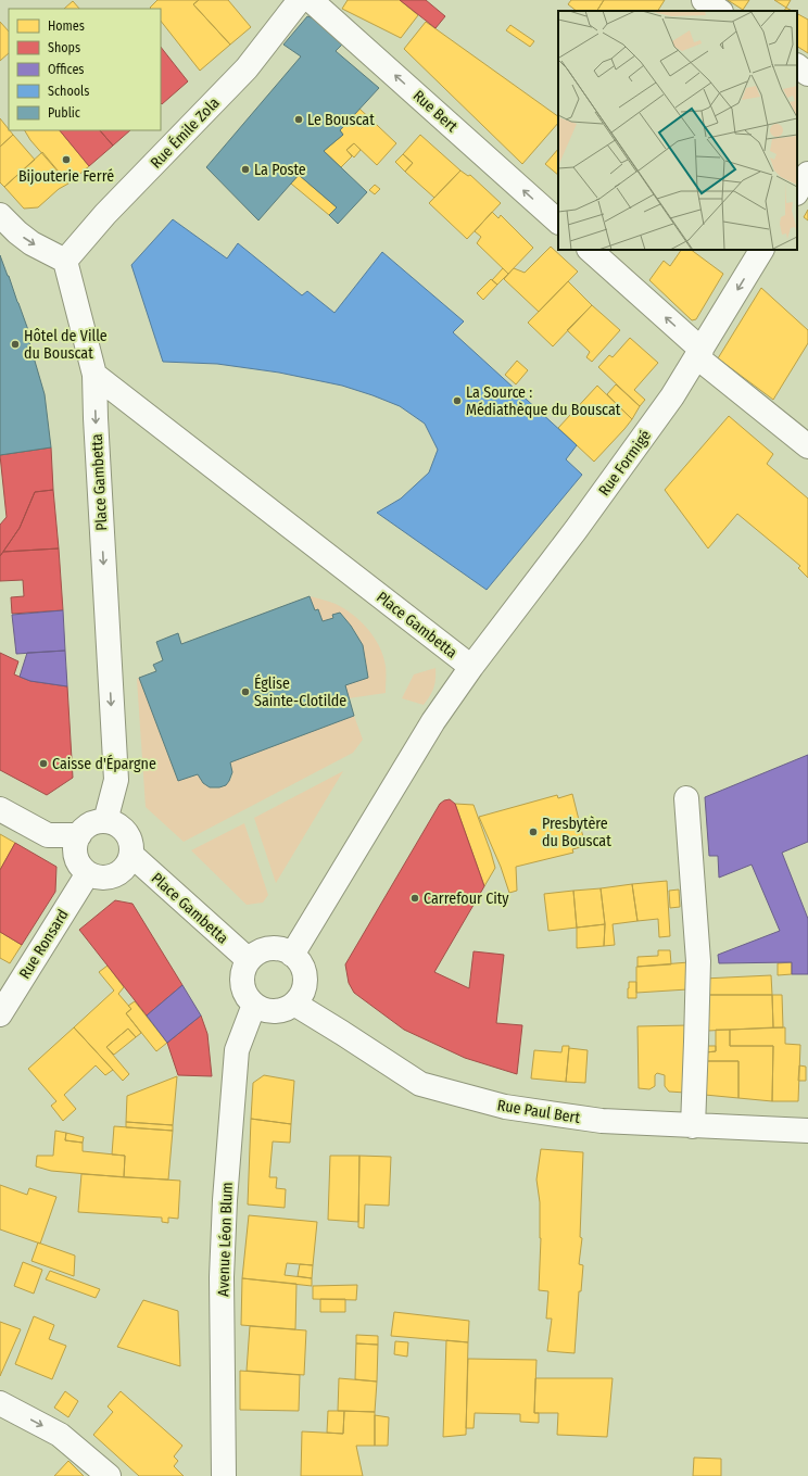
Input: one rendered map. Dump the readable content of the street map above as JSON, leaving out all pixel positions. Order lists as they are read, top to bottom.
{
  "streets": {
    "street": [
      "Rue Bert",
      "Rue Émile Zola",
      "Rue Formigé",
      "Place Gambetta",
      "Rue Ronsard",
      "Rue Paul Bert",
      "Avenue Léon Blum"
    ]
  },
  "crossings": [
    ["Rue Émile Zola", "Place Gambetta"],
    ["Rue Formigé", "Place Gambetta"],
    ["Place Gambetta", "Rue Ronsard"],
    ["Place Gambetta", "Rue Paul Bert"],
    ["Place Gambetta", "Avenue Léon Blum"],
    ["Rue Paul Bert", "Avenue Léon Blum"]
  ],
  "one_way": ["Rue Bert"],
  "places": [
    "Le Bouscat",
    "Bijouterie Ferré",
    "La Poste",
    "Hôtel de Ville du Bouscat",
    "La Source : Médiathèque du Bouscat",
    "Église Sainte-Clotilde",
    "Caisse d'Épargne",
    "Presbytère du Bouscat",
    "Carrefour City"
  ],
  "legend": [
    "Homes",
    "Shops",
    "Offices",
    "Schools",
    "Public"
  ]
}
